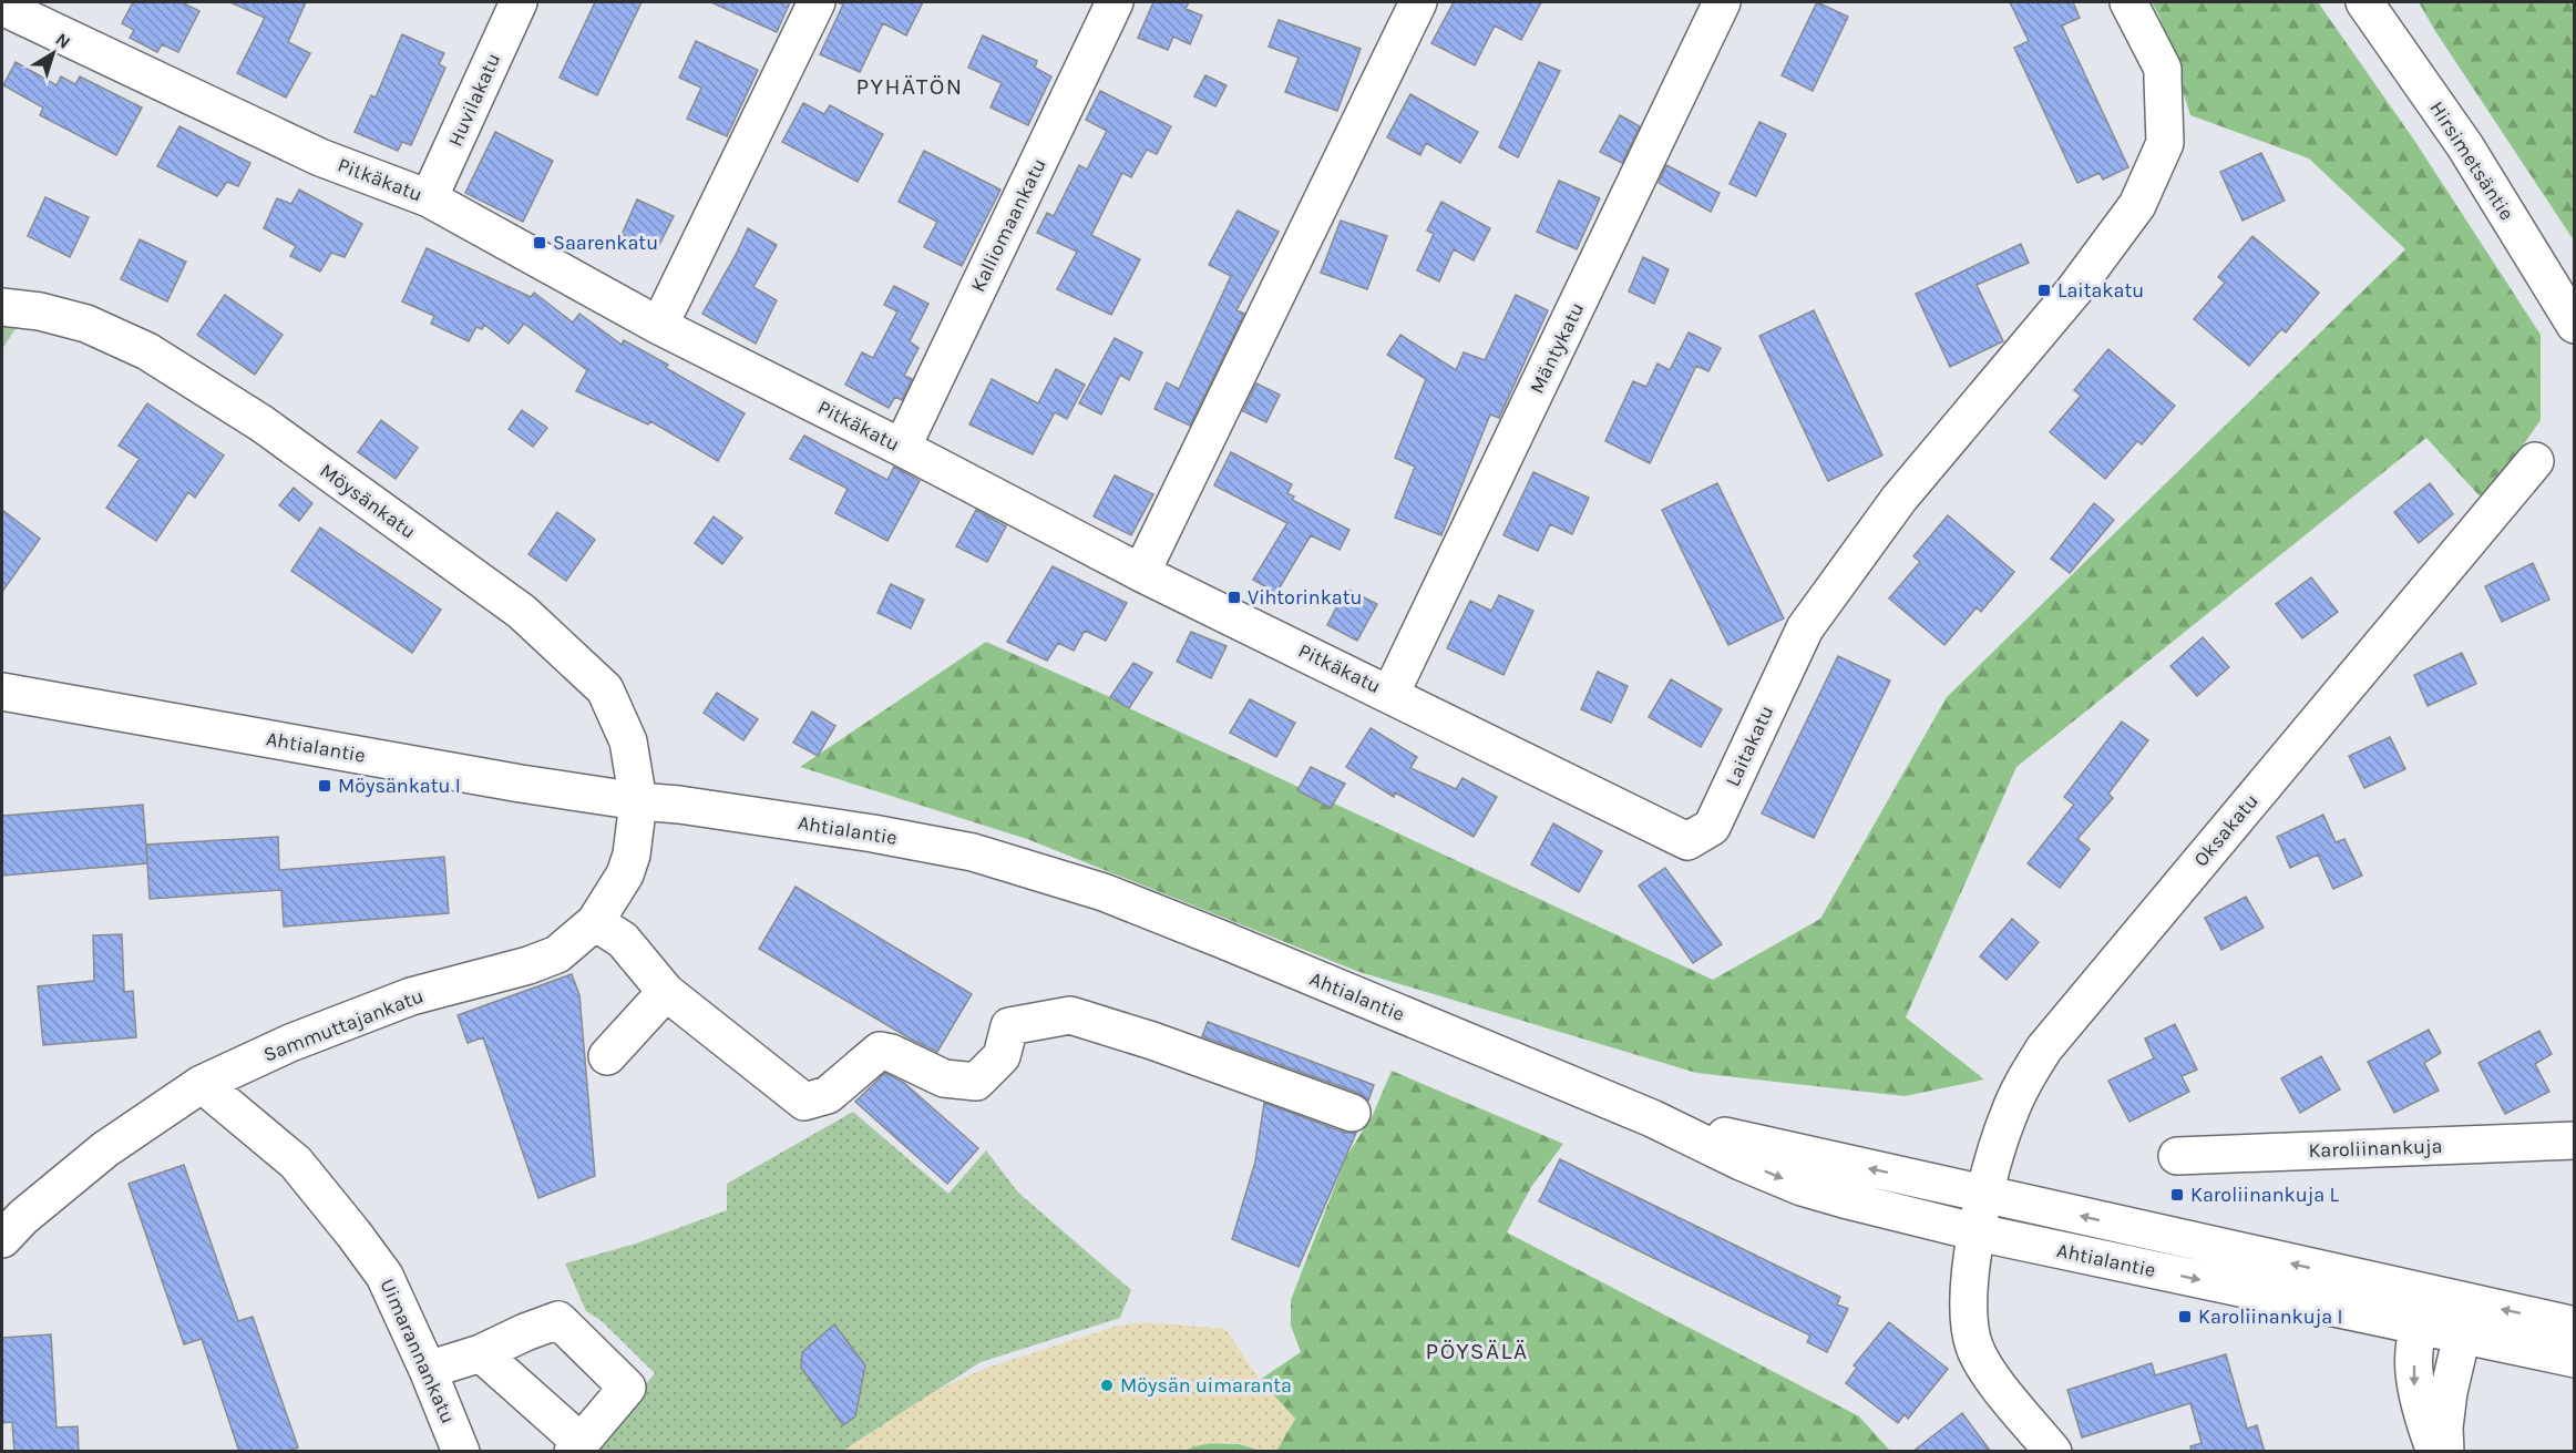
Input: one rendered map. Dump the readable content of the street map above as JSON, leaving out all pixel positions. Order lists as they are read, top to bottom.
{
  "streets": {
    "street": [
      "Huvilakatu",
      "Hirsimetsäntie",
      "Pitkäkatu",
      "Kalliomaankatu",
      "Mäntykatu",
      "Möysänkatu",
      "Laitakatu",
      "Ahtialantie",
      "Oksakatu",
      "Sammuttajankatu",
      "Karoliinankuja",
      "Uimarannankatu"
    ]
  },
  "crossings": [
    ["Huvilakatu", "Pitkäkatu"],
    ["Pitkäkatu", "Kalliomaankatu"],
    ["Pitkäkatu", "Mäntykatu"],
    ["Pitkäkatu", "Laitakatu"],
    ["Möysänkatu", "Ahtialantie"],
    ["Möysänkatu", "Sammuttajankatu"],
    ["Ahtialantie", "Oksakatu"],
    ["Ahtialantie", "Sammuttajankatu"],
    ["Sammuttajankatu", "Uimarannankatu"]
  ],
  "districts": ["PYHÄTÖN", "PÖYSÄLÄ"],
  "places": {
    "transit": [
      "Saarenkatu",
      "Laitakatu",
      "Vihtorinkatu",
      "Möysänkatu I",
      "Karoliinankuja L",
      "Karoliinankuja I"
    ],
    "other": ["Möysän uimaranta"]
  },
  "north": "top right"
}
